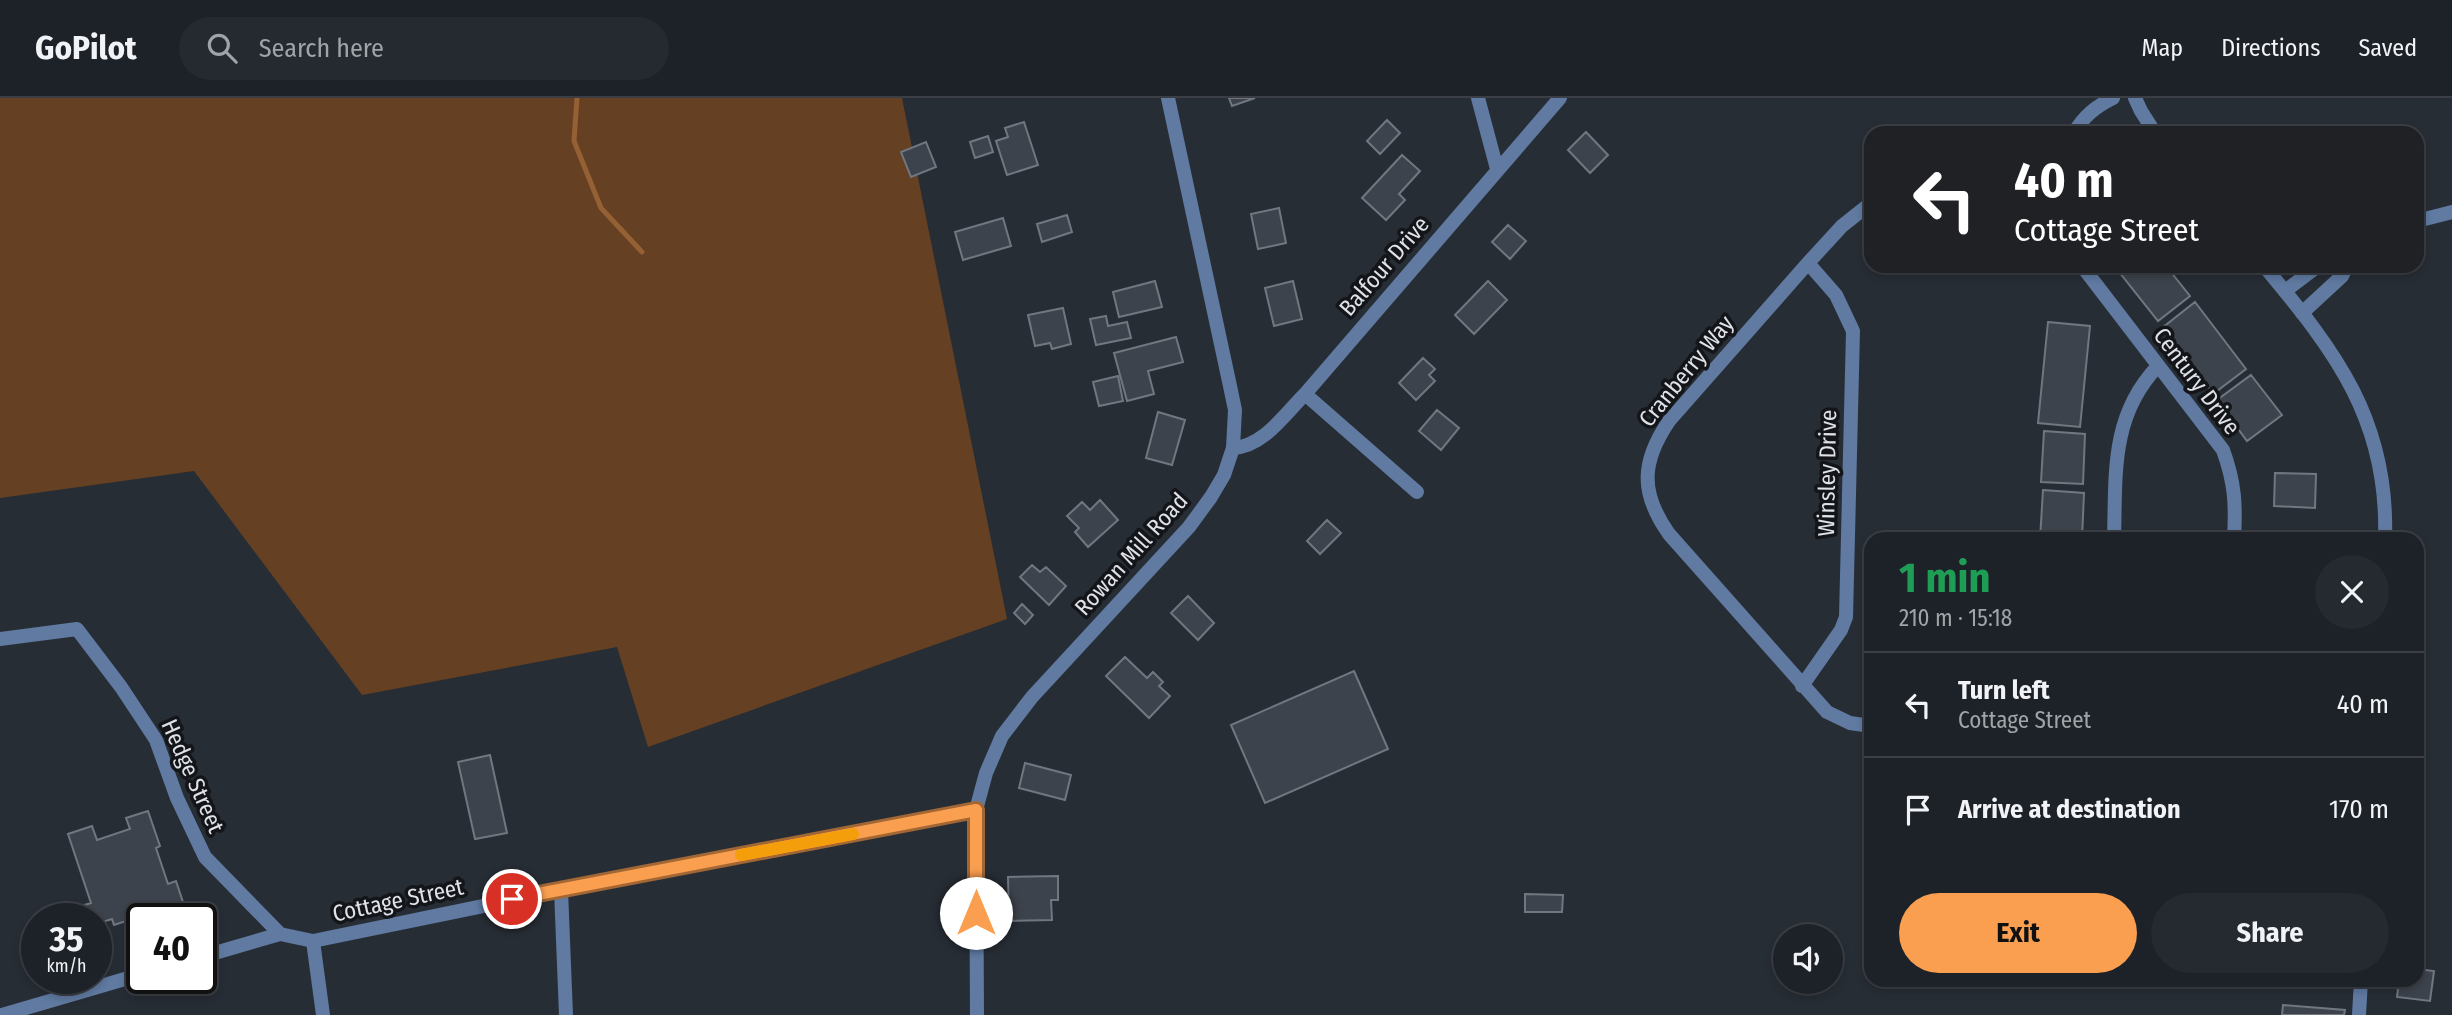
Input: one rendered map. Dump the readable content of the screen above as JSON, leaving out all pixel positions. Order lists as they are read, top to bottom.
{
  "streets": {
    "street": [
      "Balfour Drive",
      "Cranberry Way",
      "Century Drive",
      "Winsley Drive",
      "Rowan Mill Road",
      "Hedge Street",
      "Cottage Street"
    ]
  },
  "crossings": [
    ["Balfour Drive", "Rowan Mill Road"],
    ["Cranberry Way", "Winsley Drive"],
    ["Rowan Mill Road", "Cottage Street"],
    ["Hedge Street", "Cottage Street"]
  ],
  "page": {
    "header": "GoPilot",
    "search": "Search here",
    "nav": ["Map", "Directions", "Saved"],
    "turn": ["40 m", "Cottage Street"],
    "heading": ["1 min", "210 m · 15:18"],
    "list": [
      {
        "name": "Turn left",
        "note": "Cottage Street",
        "value": "40 m"
      },
      {
        "name": "Arrive at destination",
        "value": "170 m"
      }
    ],
    "buttons": ["Exit", "Share"],
    "speed": "35 km/h",
    "limit": "40"
  }
}
